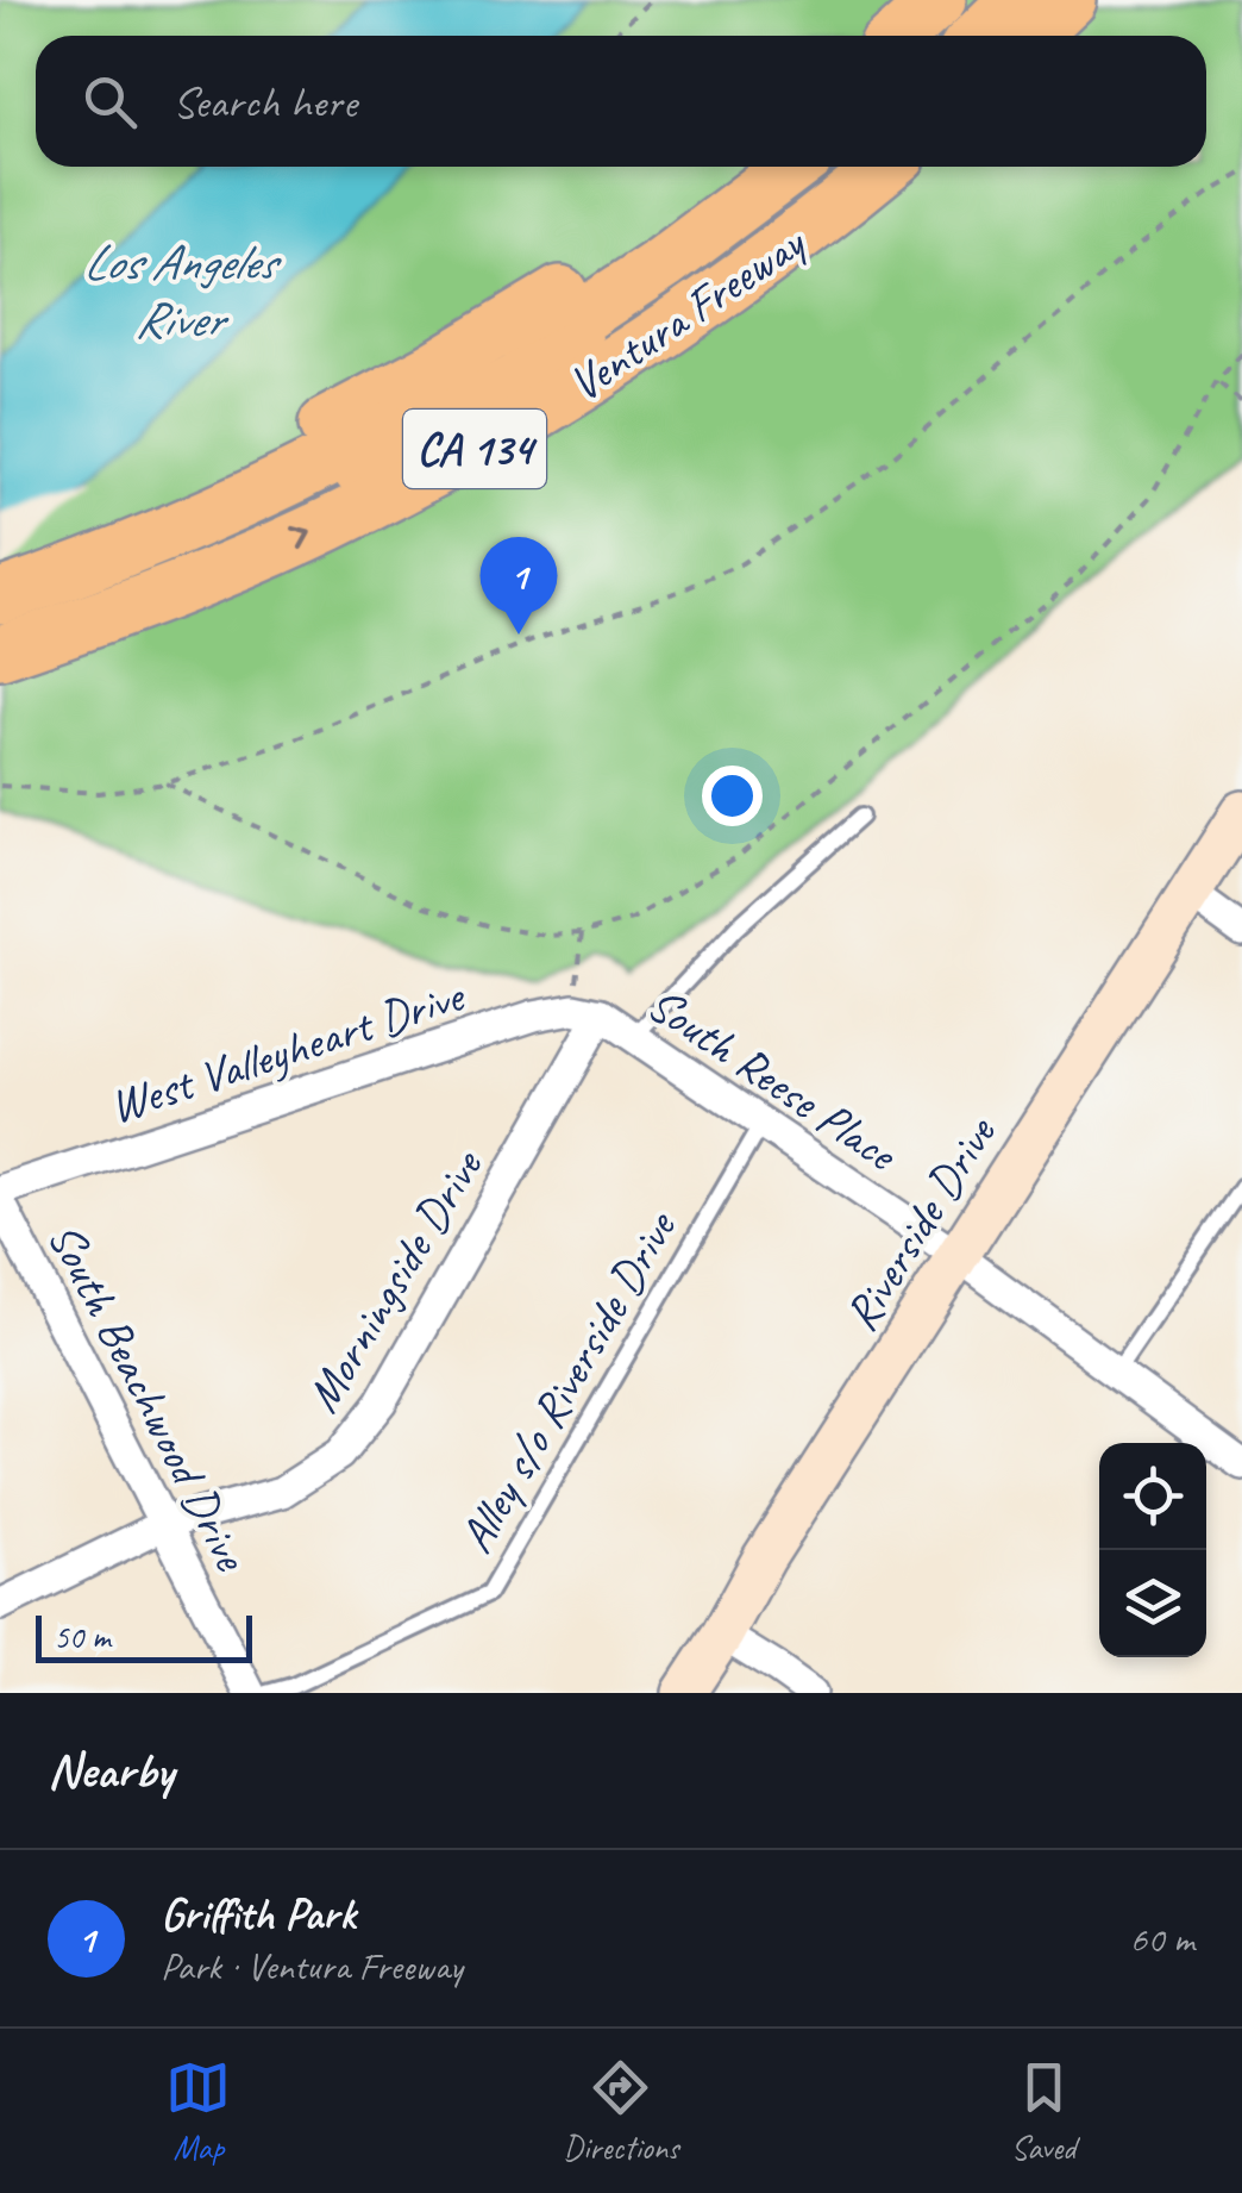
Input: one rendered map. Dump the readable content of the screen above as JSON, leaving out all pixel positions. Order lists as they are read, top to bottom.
{
  "streets": {
    "highway": ["Ventura Freeway", "CA 134"],
    "main road": ["Riverside Drive"],
    "street": [
      "West Valleyheart Drive",
      "South Reese Place",
      "Morningside Drive",
      "South Beachwood Drive"
    ],
    "lane": ["Alley s/o Riverside Drive"]
  },
  "crossings": [
    ["West Valleyheart Drive", "South Reese Place"],
    ["West Valleyheart Drive", "Morningside Drive"],
    ["South Reese Place", "Riverside Drive"],
    ["South Reese Place", "Morningside Drive"],
    ["South Reese Place", "Alley s/o Riverside Drive"],
    ["Morningside Drive", "South Beachwood Drive"]
  ],
  "water": ["Los Angeles River"],
  "scale_bar": "50 m",
  "page": {
    "search": "Search here",
    "pins": "1",
    "scale": "50 m",
    "heading": "Nearby",
    "list": [
      {
        "mark": "1",
        "name": "Griffith Park",
        "note": "Park · Ventura Freeway",
        "value": "60 m"
      }
    ],
    "nav": ["Map", "Directions", "Saved"]
  }
}
